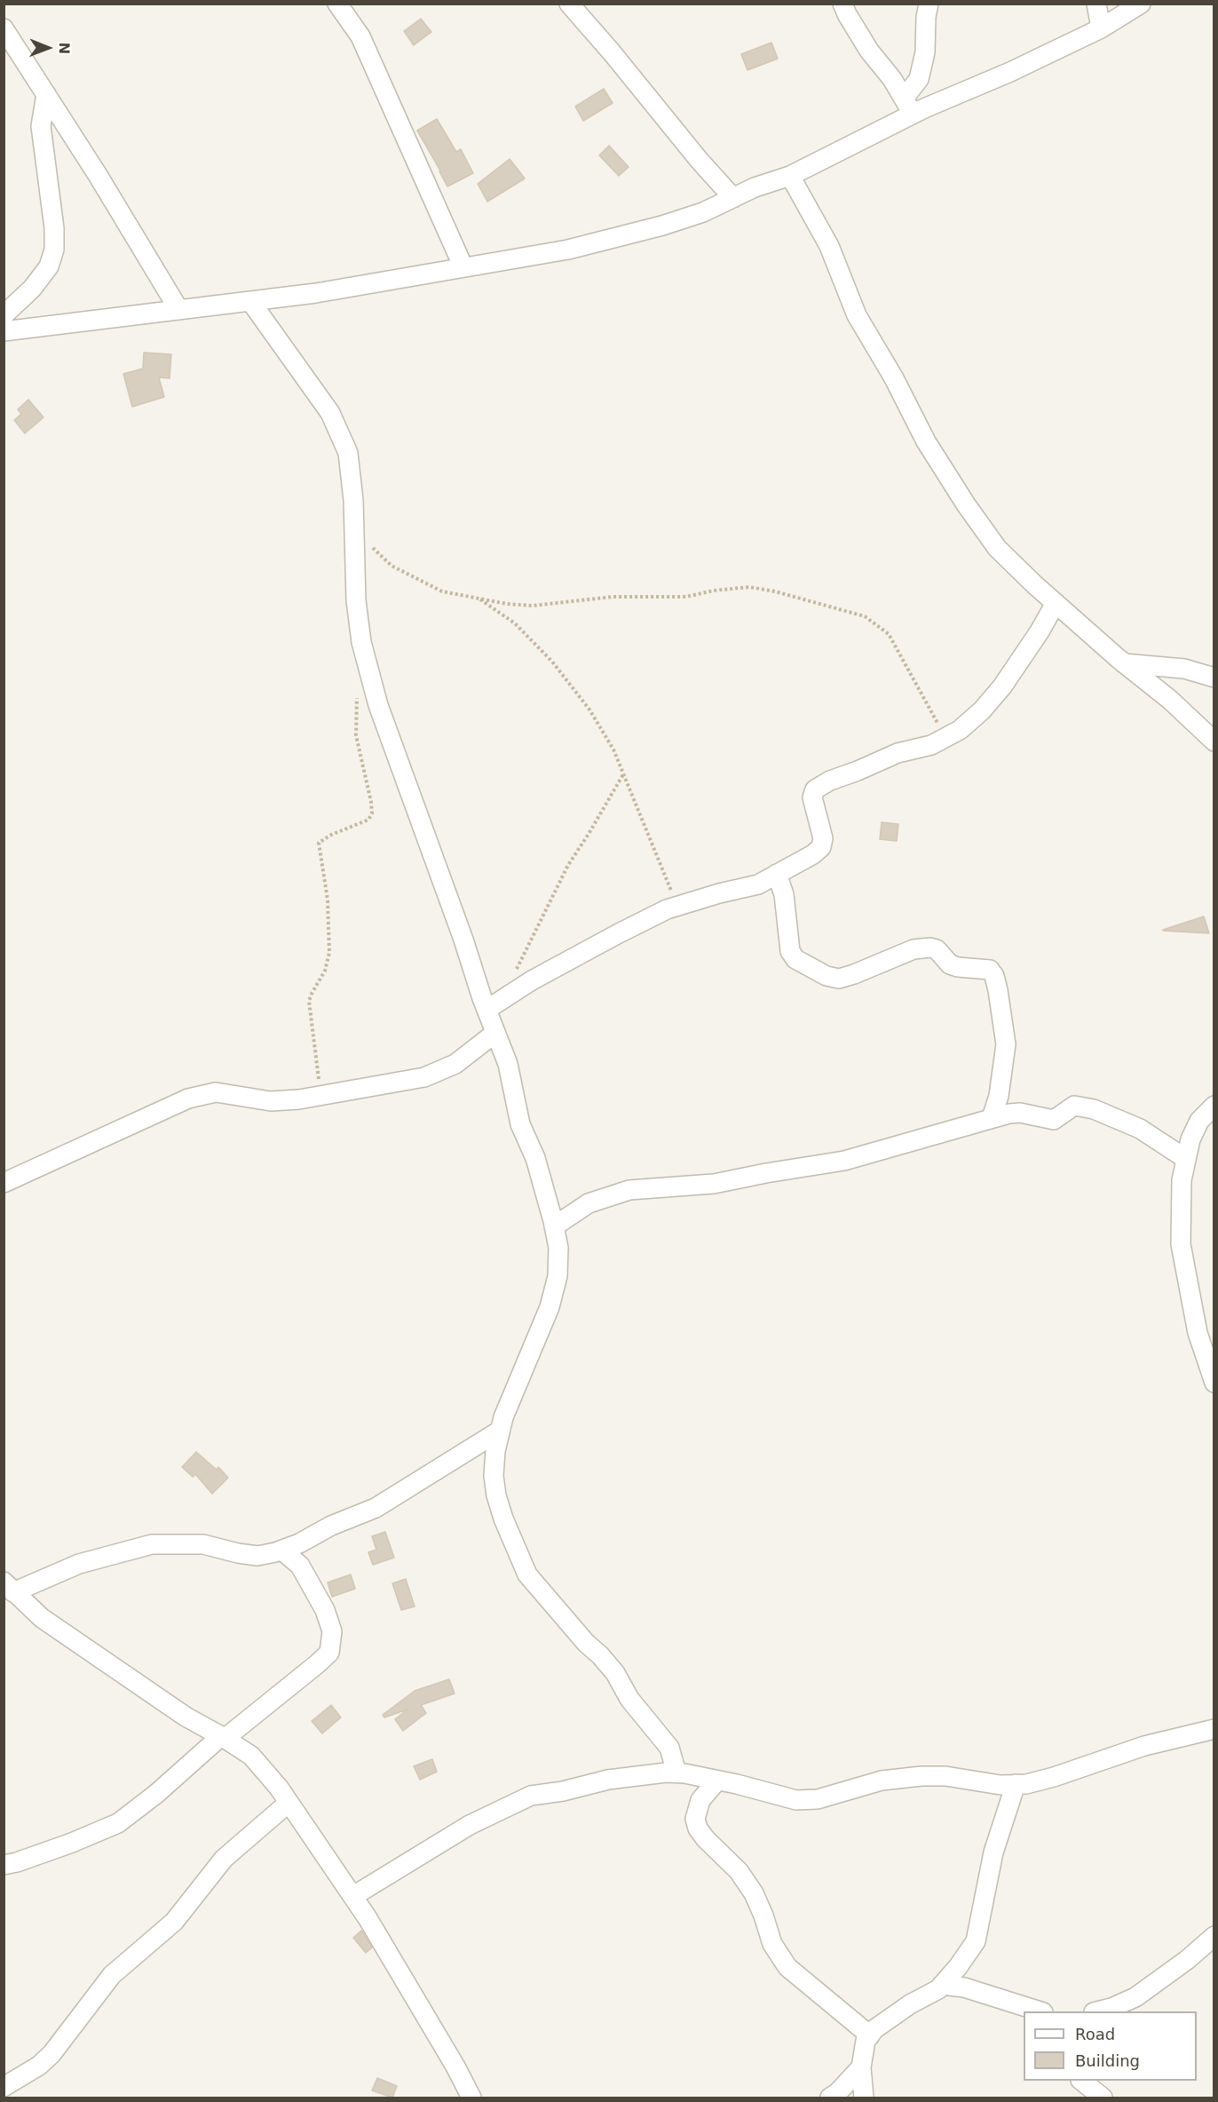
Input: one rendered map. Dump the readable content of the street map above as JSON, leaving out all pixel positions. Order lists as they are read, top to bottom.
{
  "legend": ["Road", "Building"],
  "north": "right"
}
